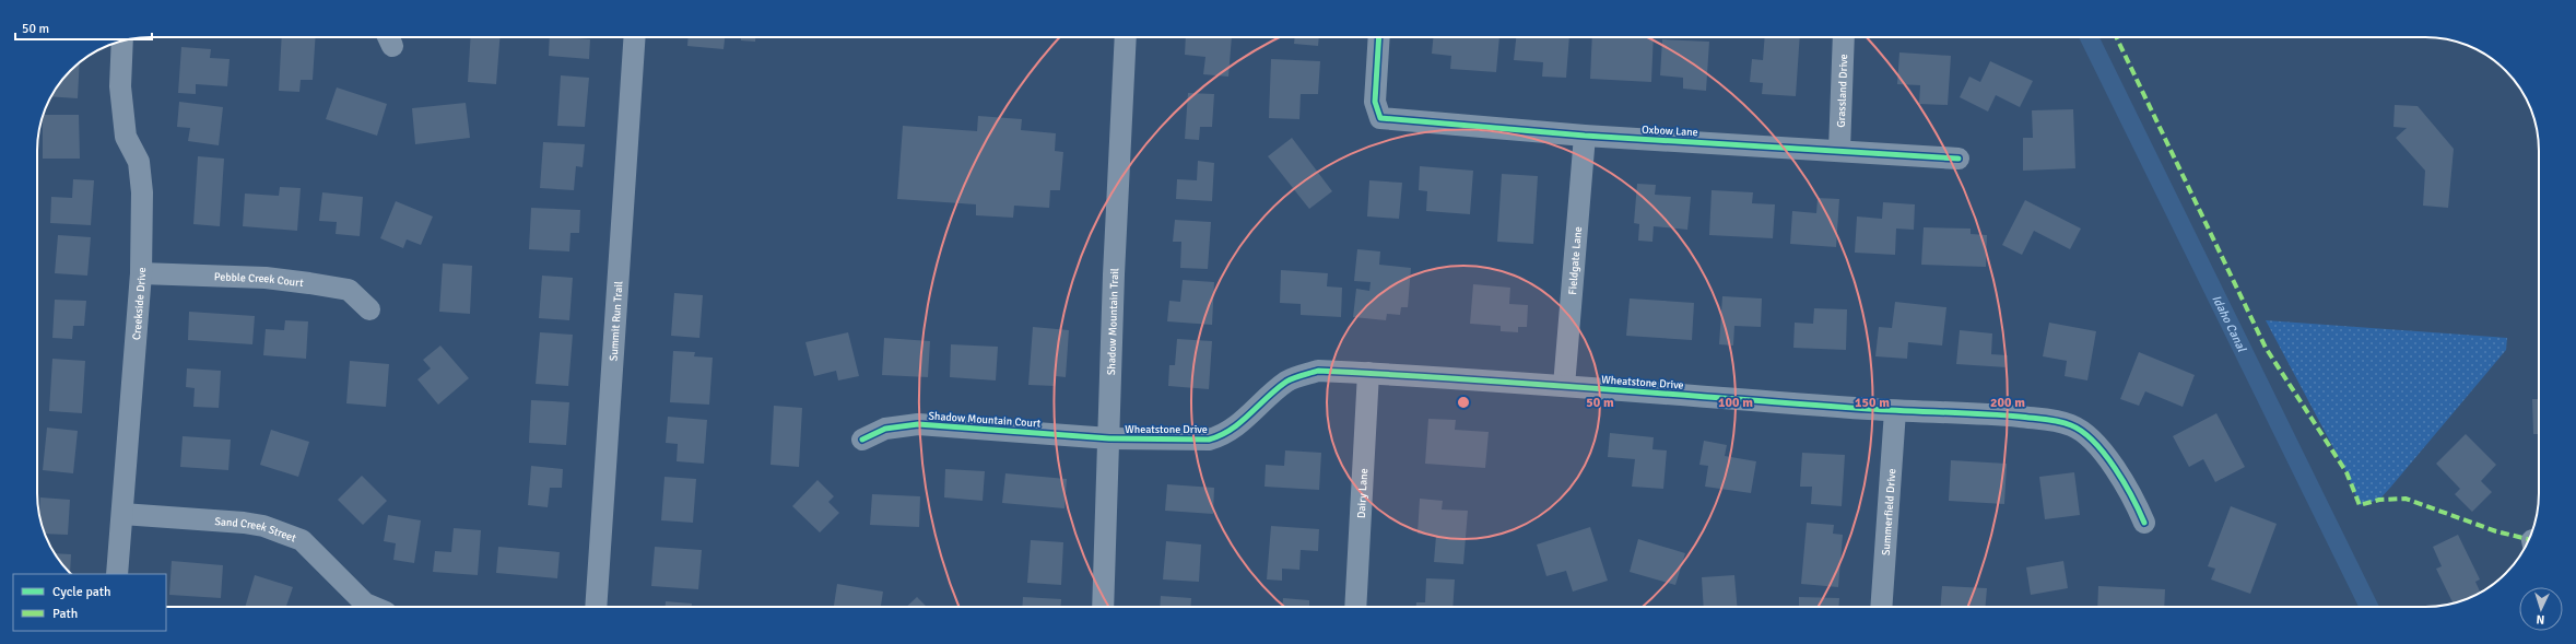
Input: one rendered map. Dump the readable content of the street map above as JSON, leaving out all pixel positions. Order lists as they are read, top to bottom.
{
  "streets": {
    "street": [
      "Grassland Drive",
      "Oxbow Lane",
      "Fieldgate Lane",
      "Pebble Creek Court",
      "Creekside Drive",
      "Summit Run Trail",
      "Shadow Mountain Trail",
      "Wheatstone Drive",
      "Shadow Mountain Court",
      "Dairy Lane",
      "Summerfield Drive",
      "Sand Creek Street"
    ]
  },
  "crossings": [
    ["Grassland Drive", "Oxbow Lane"],
    ["Oxbow Lane", "Fieldgate Lane"],
    ["Fieldgate Lane", "Wheatstone Drive"],
    ["Pebble Creek Court", "Creekside Drive"],
    ["Creekside Drive", "Sand Creek Street"],
    ["Shadow Mountain Trail", "Wheatstone Drive"],
    ["Shadow Mountain Trail", "Shadow Mountain Court"],
    ["Wheatstone Drive", "Shadow Mountain Court"],
    ["Wheatstone Drive", "Dairy Lane"],
    ["Wheatstone Drive", "Summerfield Drive"]
  ],
  "water": ["Idaho Canal"],
  "legend": ["Cycle path", "Path"],
  "scale_bar": "50 m",
  "north": "bottom",
  "rings": [
    "50 m",
    "100 m",
    "150 m",
    "200 m"
  ]
}
